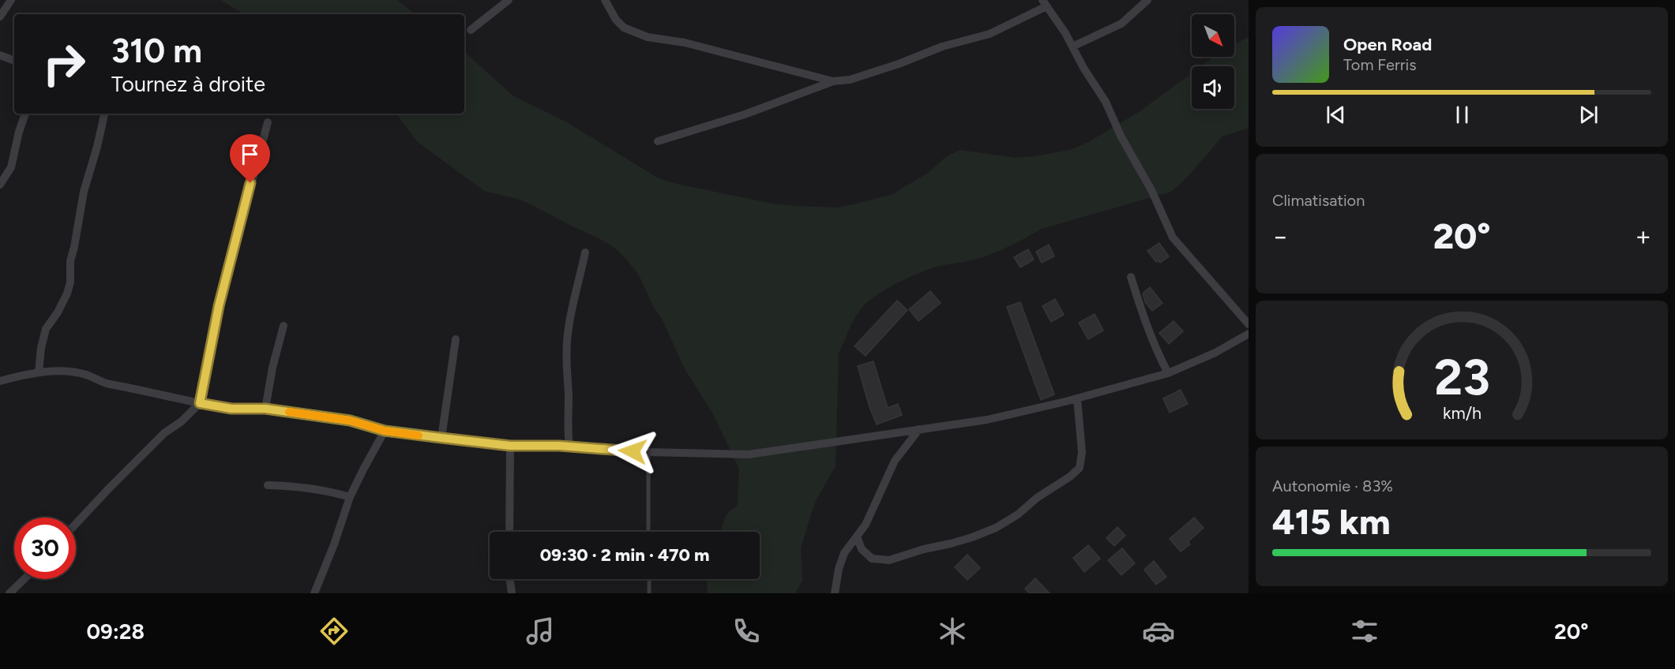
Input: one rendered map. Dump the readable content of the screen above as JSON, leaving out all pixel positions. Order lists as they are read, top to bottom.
{
  "north": "bottom right",
  "page": {
    "turn": ["310 m", "Tournez à droite"],
    "song": ["Open Road", "Tom Ferris"],
    "tile": [
      "Climatisation",
      ["Autonomie · 83%", "415 km"]
    ],
    "heat": ["−", "20°", "+"],
    "limit": "30",
    "trip": "09:30 · 2 min · 470 m",
    "tabs": ["09:28", "20°"],
    "gauge": ["23", "km/h"]
  }
}
